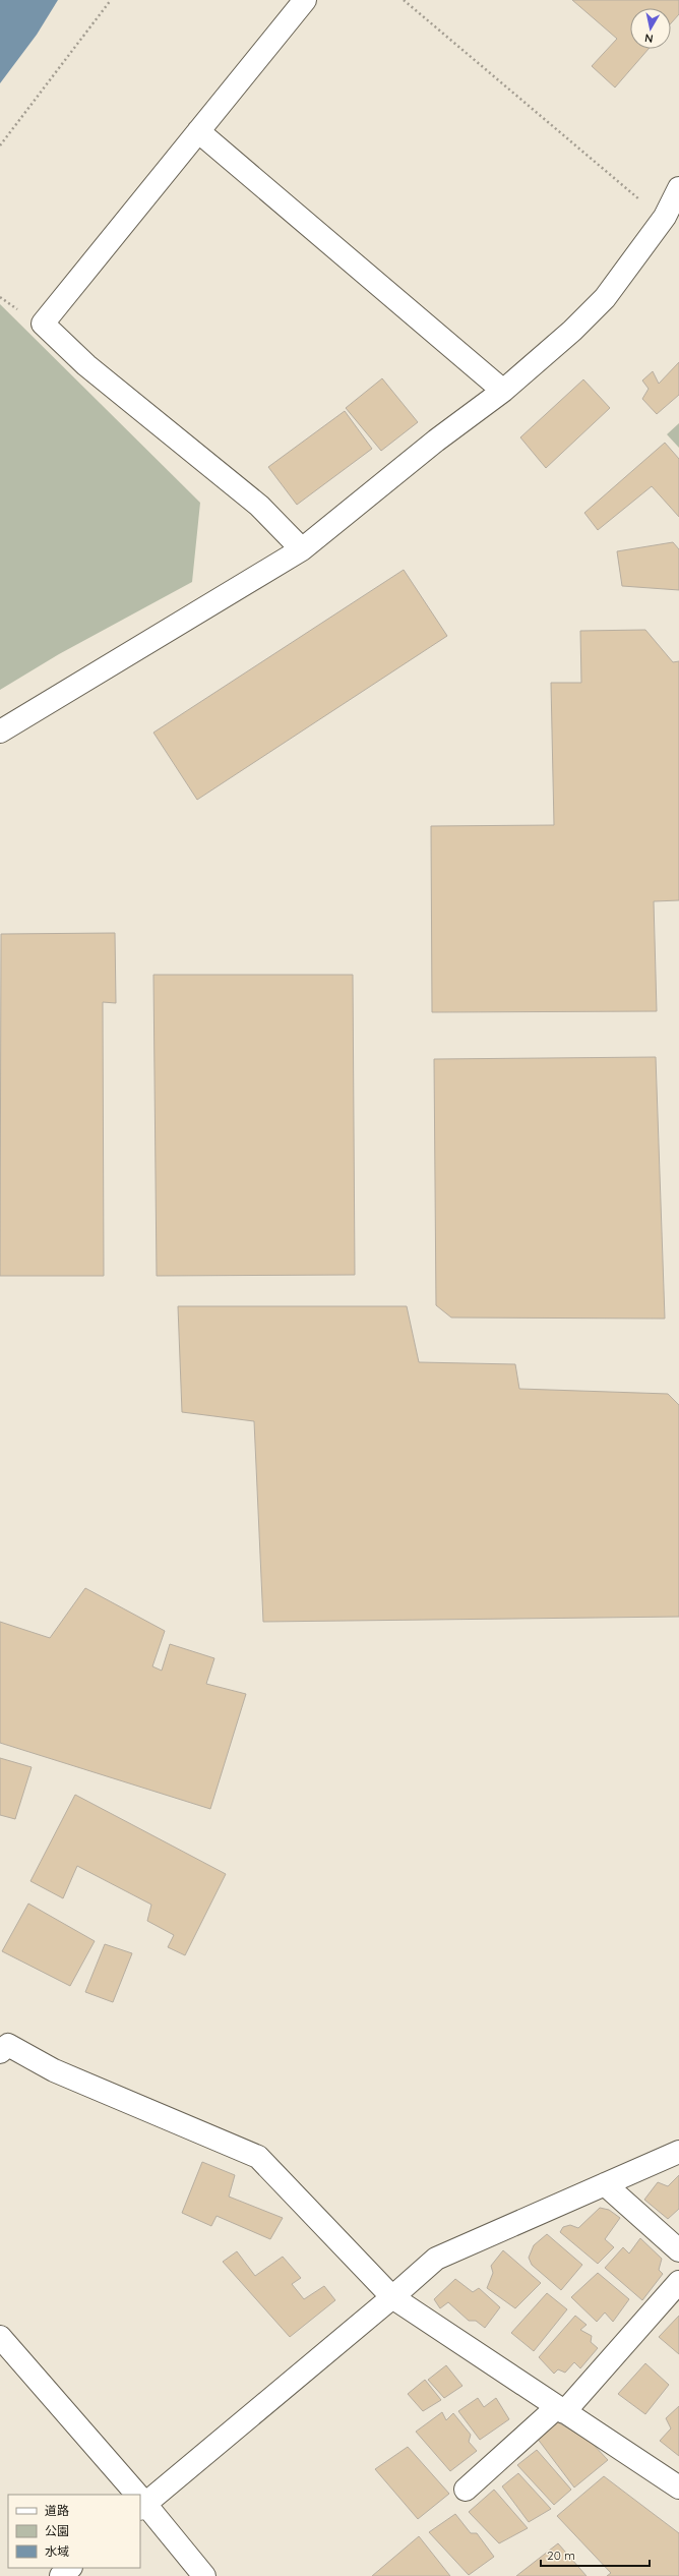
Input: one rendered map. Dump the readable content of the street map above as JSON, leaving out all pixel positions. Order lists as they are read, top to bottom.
{
  "legend": ["道路", "公園", "水域"],
  "scale_bar": "20 m",
  "north": "bottom"
}
